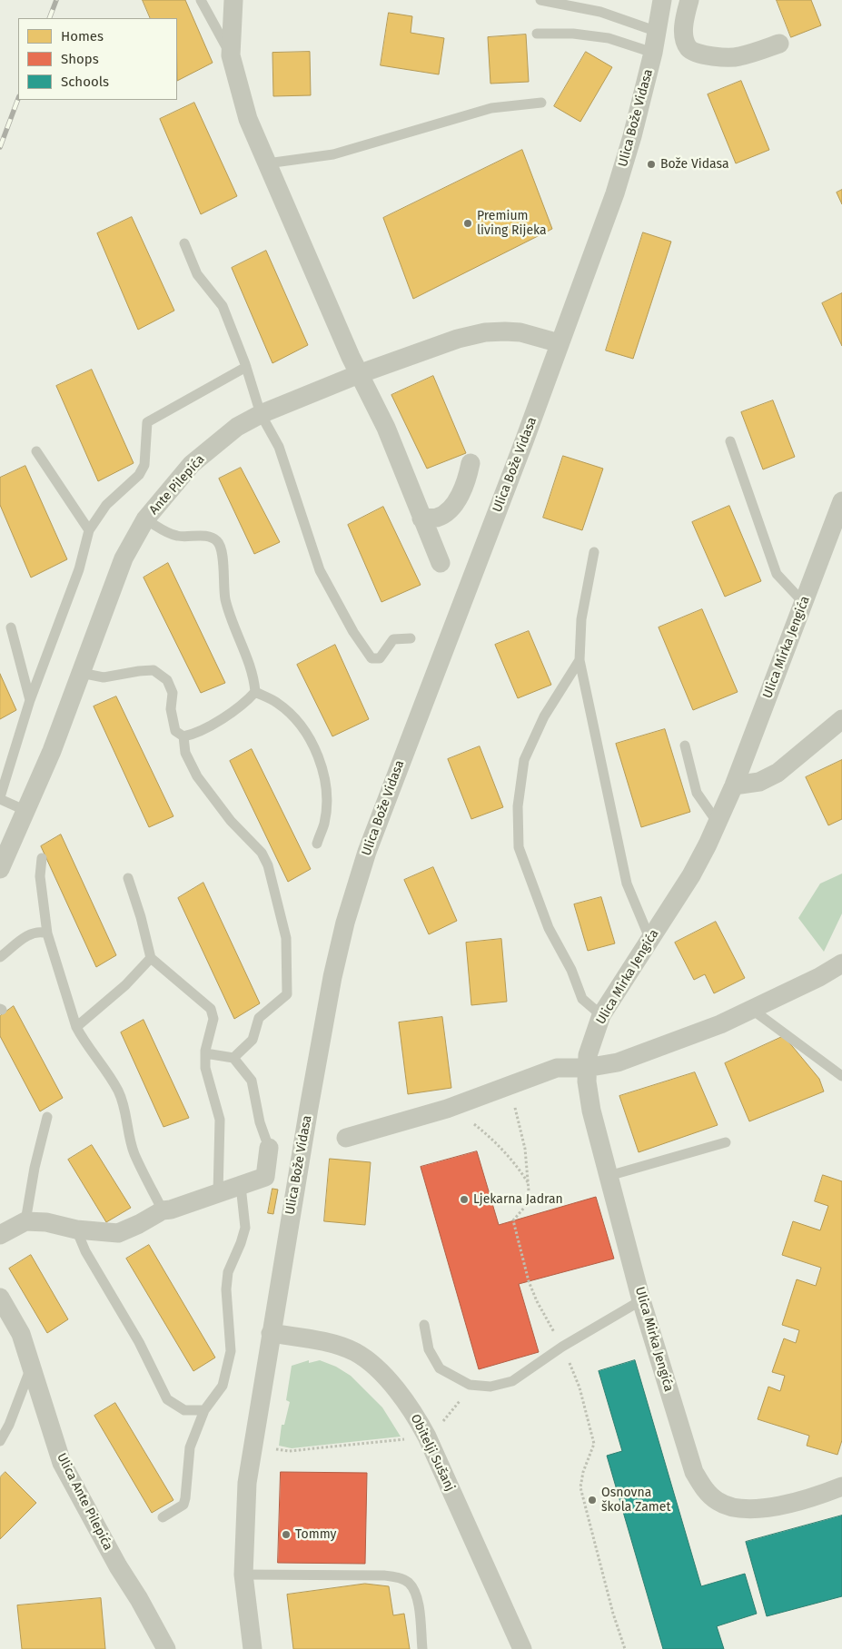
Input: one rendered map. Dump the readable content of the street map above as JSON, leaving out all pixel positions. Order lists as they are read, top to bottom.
{
  "streets": {
    "street": [
      "Ulica Bože Vidasa",
      "Ante Pilepića",
      "Ulica Mirka Jengića",
      "Obitelji Sušanj",
      "Ulica Ante Pilepića"
    ]
  },
  "crossings": [
    ["Ulica Bože Vidasa", "Ante Pilepića"],
    ["Ulica Bože Vidasa", "Obitelji Sušanj"]
  ],
  "places": [
    "Bože Vidasa",
    "Premium living Rijeka",
    "Ljekarna Jadran",
    "Osnovna škola Zamet",
    "Tommy"
  ],
  "legend": ["Homes", "Shops", "Schools"]
}
